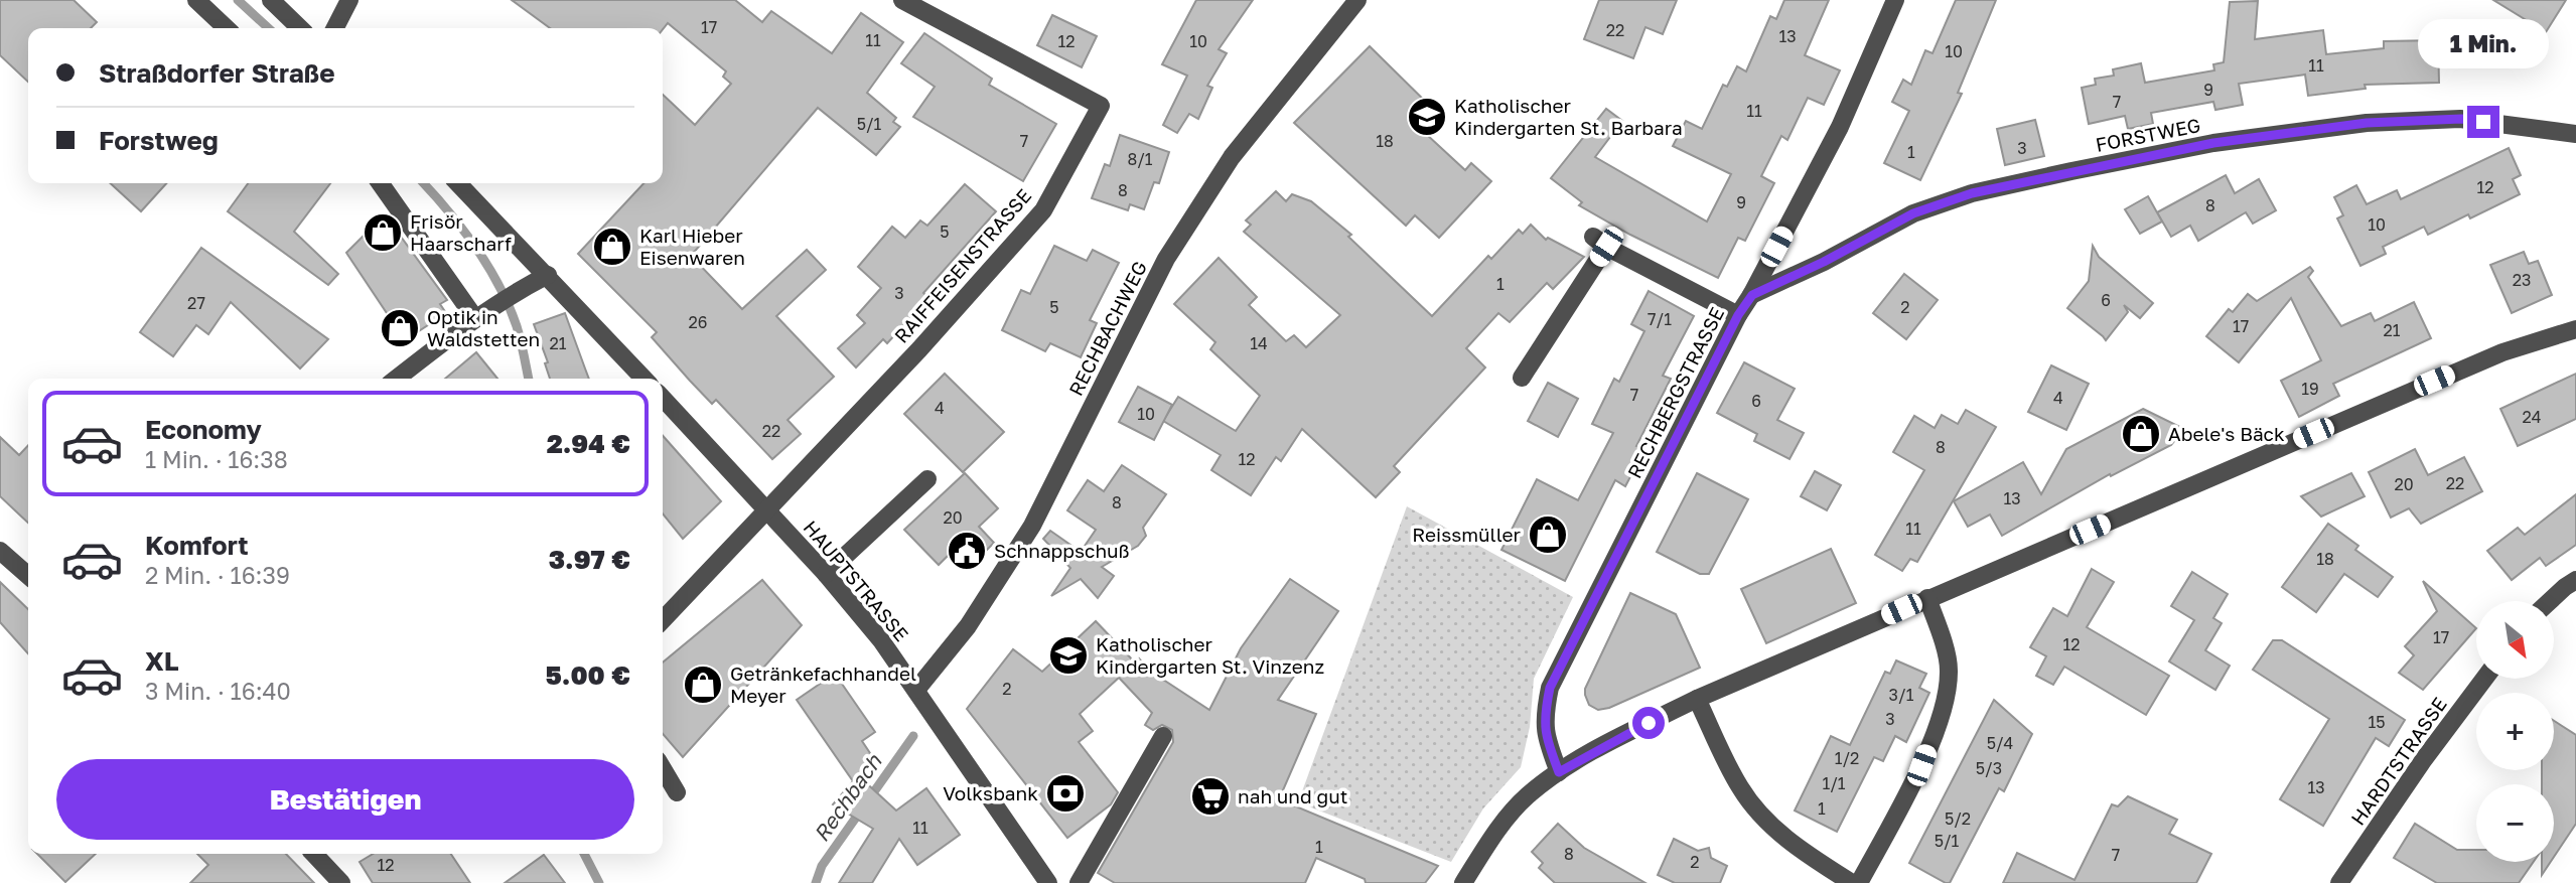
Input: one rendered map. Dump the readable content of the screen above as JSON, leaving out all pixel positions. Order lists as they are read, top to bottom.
{
  "streets": {
    "street": [
      "FORSTWEG",
      "RAIFFEISENSTRASSE",
      "RECHBACHWEG",
      "RECHBERGSTRASSE",
      "HAUPTSTRASSE",
      "HARDTSTRASSE"
    ]
  },
  "crossings": [
    ["FORSTWEG", "RECHBERGSTRASSE"],
    ["RAIFFEISENSTRASSE", "HAUPTSTRASSE"],
    ["RECHBACHWEG", "HAUPTSTRASSE"]
  ],
  "water": ["Rechbach"],
  "places": {
    "school or university": ["Katholischer Kindergarten St. Barbara", "Katholischer Kindergarten St. Vinzenz"],
    "shop": [
      "Frisör Haarscharf",
      "Karl Hieber Eisenwaren",
      "Optik in Waldstetten",
      "Abele's Bäck",
      "Reissmüller",
      "Getränkefachhandel Meyer"
    ],
    "public building": ["Schnappschuß"],
    "bank": ["Volksbank"],
    "supermarket": ["nah und gut"]
  },
  "house_numbers": [
    "17",
    "22",
    "13",
    "11",
    "12",
    "10",
    "10",
    "11",
    "9",
    "7",
    "11",
    "5/1",
    "7",
    "18",
    "3",
    "1",
    "8/1",
    "12",
    "8",
    "9",
    "8",
    "10",
    "5",
    "23",
    "1",
    "3",
    "6",
    "27",
    "5",
    "2",
    "7/1",
    "26",
    "17",
    "21",
    "21",
    "14",
    "19",
    "7",
    "4",
    "6",
    "4",
    "10",
    "24",
    "22",
    "8",
    "12",
    "22",
    "20",
    "13",
    "8",
    "20",
    "11",
    "18",
    "17",
    "12",
    "2",
    "3/1",
    "3",
    "15",
    "5/4",
    "1/2",
    "5/3",
    "1/1",
    "13",
    "1",
    "5/2",
    "11",
    "5/1",
    "1",
    "8",
    "7",
    "2",
    "12"
  ],
  "north": "bottom right",
  "page": {
    "bubble": "1 Min.",
    "banner": ["Straßdorfer Straße", "Forstweg"],
    "list": [
      {
        "name": "Economy",
        "note": "1 Min. · 16:38",
        "value": "2.94 €"
      },
      {
        "name": "Komfort",
        "note": "2 Min. · 16:39",
        "value": "3.97 €"
      },
      {
        "name": "XL",
        "note": "3 Min. · 16:40",
        "value": "5.00 €"
      }
    ],
    "map_buttons": ["+", "−"],
    "buttons": "Bestätigen"
  }
}
